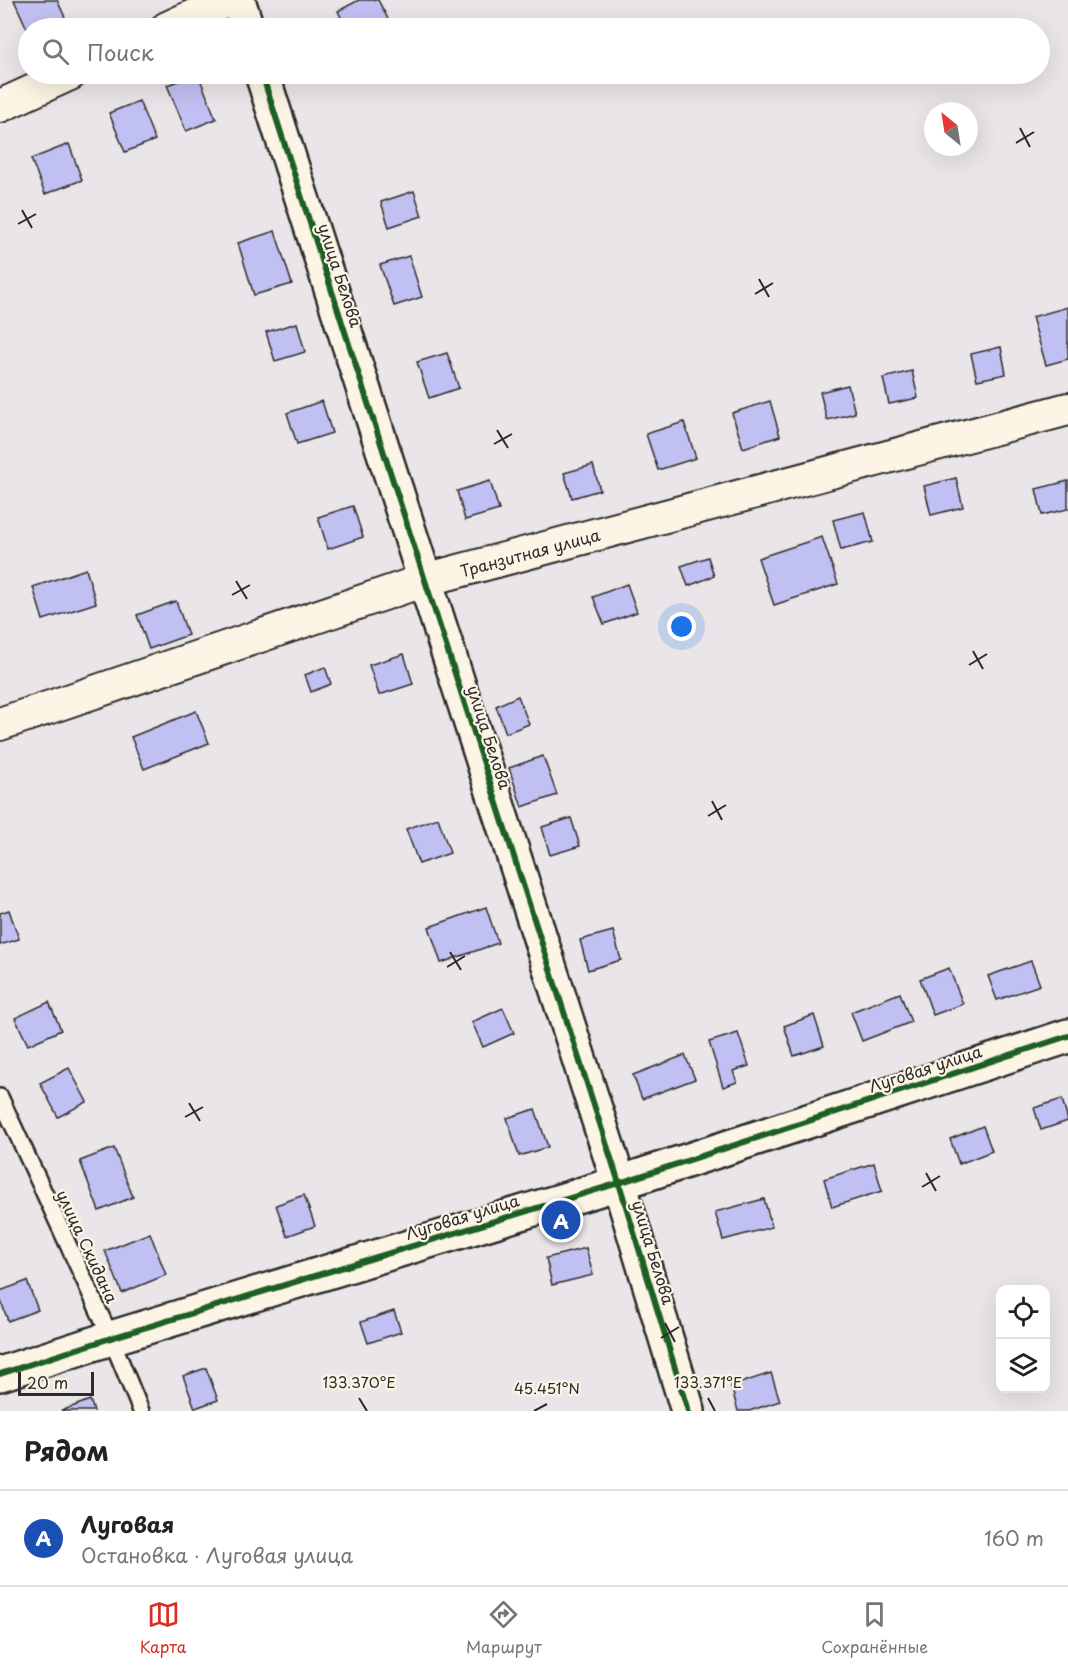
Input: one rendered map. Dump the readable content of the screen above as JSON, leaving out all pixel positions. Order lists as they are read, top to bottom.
{
  "streets": {
    "street": ["улица Белова", "Транзитная улица", "Луговая улица"],
    "lane": ["улица Скидана"]
  },
  "crossings": [
    ["улица Белова", "Транзитная улица"],
    ["улица Белова", "Луговая улица"],
    ["Луговая улица", "улица Скидана"]
  ],
  "scale_bar": "20 m",
  "north": "top left",
  "page": {
    "search": "Поиск",
    "pins": "A",
    "scale": "20 m",
    "heading": "Рядом",
    "list": [
      {
        "mark": "A",
        "name": "Луговая",
        "note": "Остановка · Луговая улица",
        "value": "160 m"
      }
    ],
    "nav": ["Карта", "Маршрут", "Сохранённые"]
  },
  "coordinates": ["133.370°E", "133.371°E", "45.451°N"]
}
